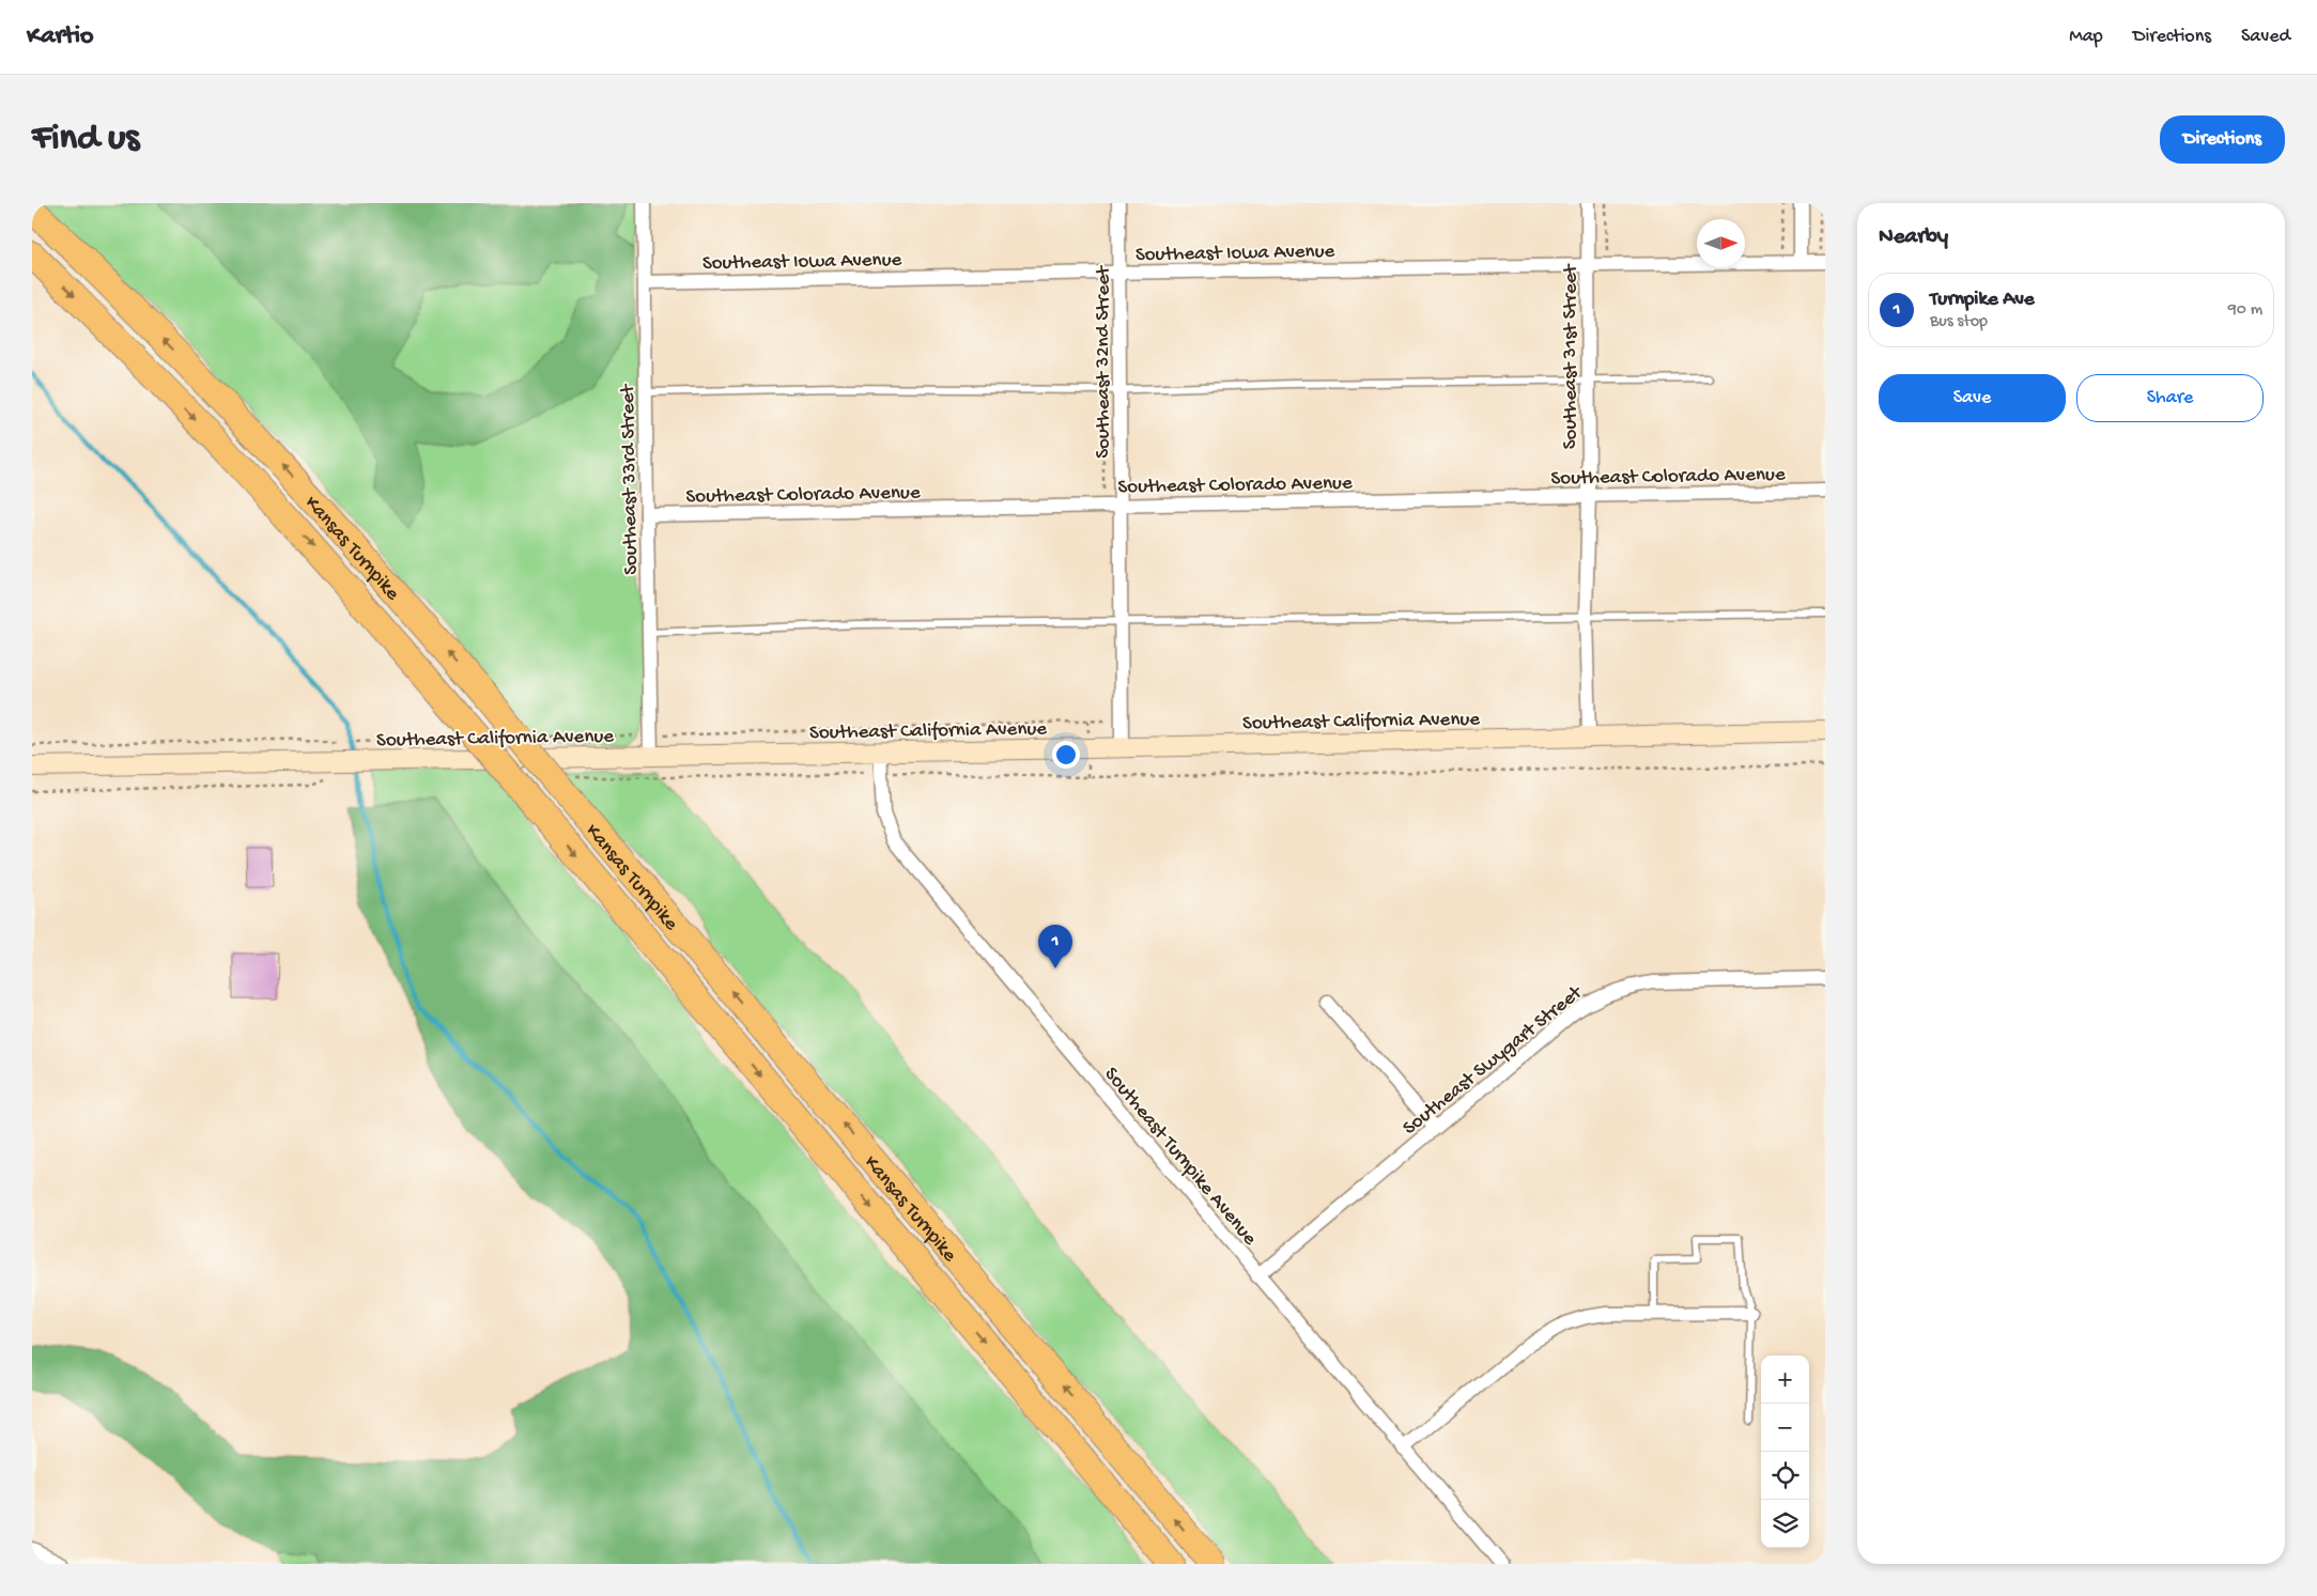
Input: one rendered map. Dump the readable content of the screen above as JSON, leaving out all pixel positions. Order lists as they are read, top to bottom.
{
  "streets": {
    "highway": ["Kansas Turnpike"],
    "main road": ["Southeast California Avenue"],
    "street": [
      "Southeast Iowa Avenue",
      "Southeast 31st Street",
      "Southeast 32nd Street",
      "Southeast Colorado Avenue",
      "Southeast 33rd Street",
      "Southeast Swygart Street",
      "Southeast Turnpike Avenue"
    ]
  },
  "crossings": [
    ["Southeast Iowa Avenue", "Southeast 31st Street"],
    ["Southeast Iowa Avenue", "Southeast 32nd Street"],
    ["Southeast Iowa Avenue", "Southeast 33rd Street"],
    ["Southeast 31st Street", "Southeast Colorado Avenue"],
    ["Southeast 31st Street", "Southeast California Avenue"],
    ["Southeast 32nd Street", "Southeast Colorado Avenue"],
    ["Southeast 32nd Street", "Southeast California Avenue"],
    ["Southeast Colorado Avenue", "Southeast 33rd Street"],
    ["Southeast 33rd Street", "Southeast California Avenue"],
    ["Southeast California Avenue", "Southeast Turnpike Avenue"],
    ["Southeast Swygart Street", "Southeast Turnpike Avenue"]
  ],
  "north": "right",
  "page": {
    "header": "Kartio",
    "nav": ["Map", "Directions", "Saved"],
    "buttons": [
      "Directions",
      ["Save", "Share"]
    ],
    "title": "Find us",
    "heading": "Nearby",
    "list": [
      {
        "mark": "1",
        "name": "Turnpike Ave",
        "note": "Bus stop",
        "value": "90 m"
      }
    ],
    "pins": "1",
    "map_buttons": ["+", "−"]
  }
}
